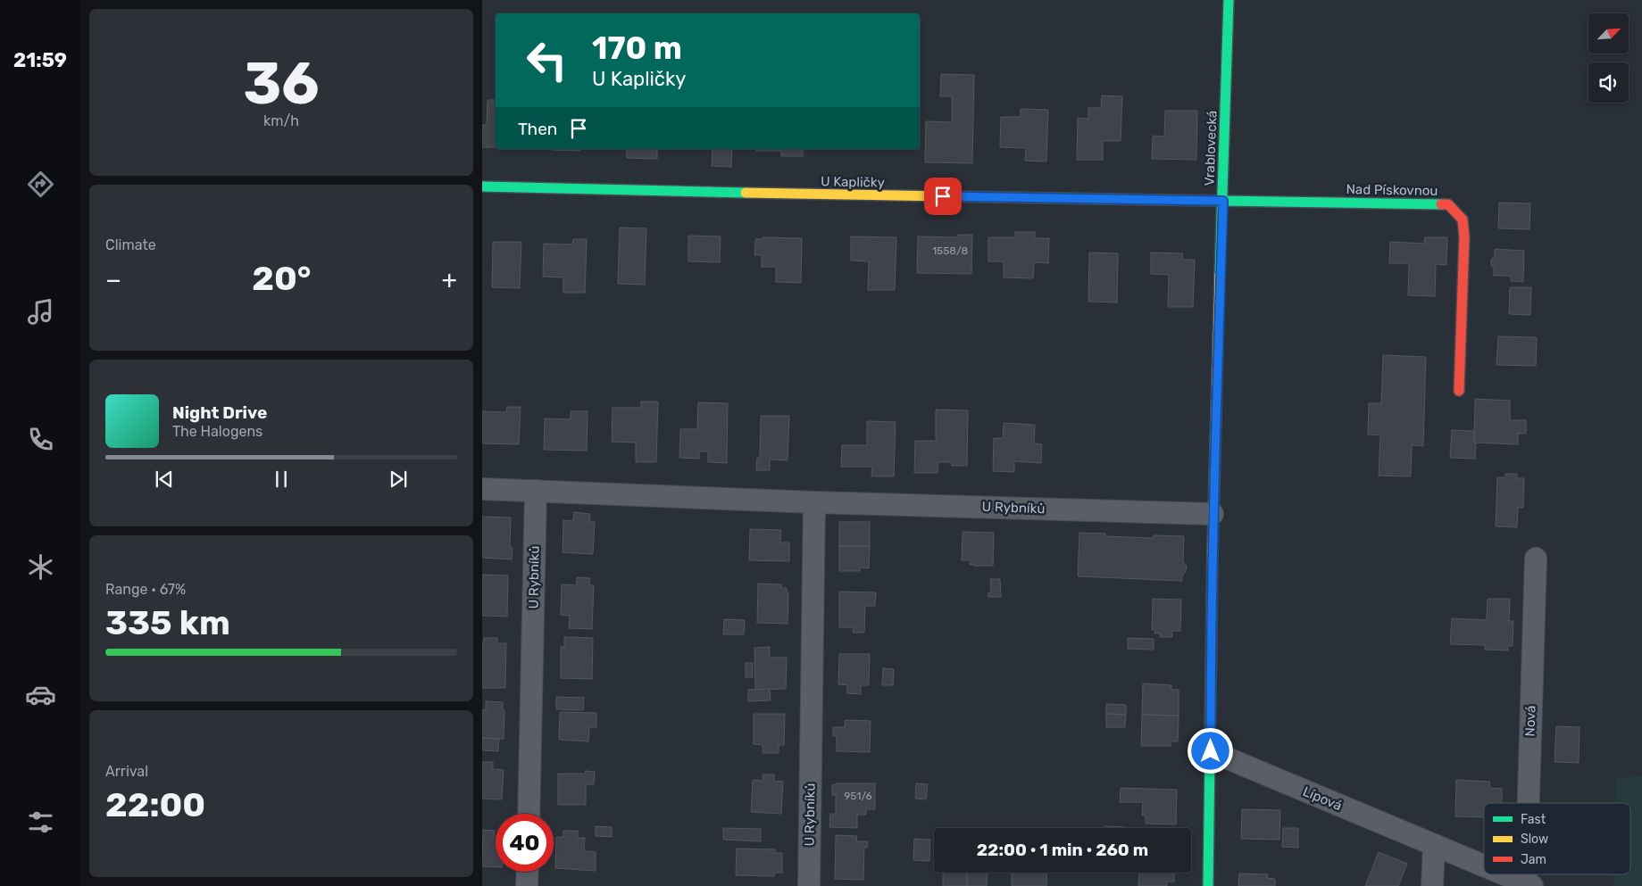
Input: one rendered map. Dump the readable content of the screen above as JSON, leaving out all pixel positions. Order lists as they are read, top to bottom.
{
  "streets": {
    "street": [
      "Vrablovecká",
      "U Kapličky",
      "Nad Pískovnou",
      "U Rybníků",
      "Nová",
      "Lípová"
    ]
  },
  "crossings": [
    ["Vrablovecká", "U Kapličky"],
    ["Vrablovecká", "Nad Pískovnou"],
    ["Vrablovecká", "U Rybníků"],
    ["Vrablovecká", "Lípová"],
    ["U Kapličky", "Nad Pískovnou"]
  ],
  "house_numbers": ["1558/8", "951/6"],
  "legend": ["Fast", "Slow", "Jam"],
  "north": "top right",
  "page": {
    "tabs": "21:59",
    "tile": [
      ["36", "km/h"],
      "Climate",
      ["Range · 67%", "335 km"],
      ["Arrival", "22:00"]
    ],
    "turn": ["170 m", "U Kapličky"],
    "then": "Then",
    "heat": ["−", "20°", "+"],
    "song": ["Night Drive", "The Halogens"],
    "limit": "40",
    "trip": "22:00 · 1 min · 260 m"
  }
}
